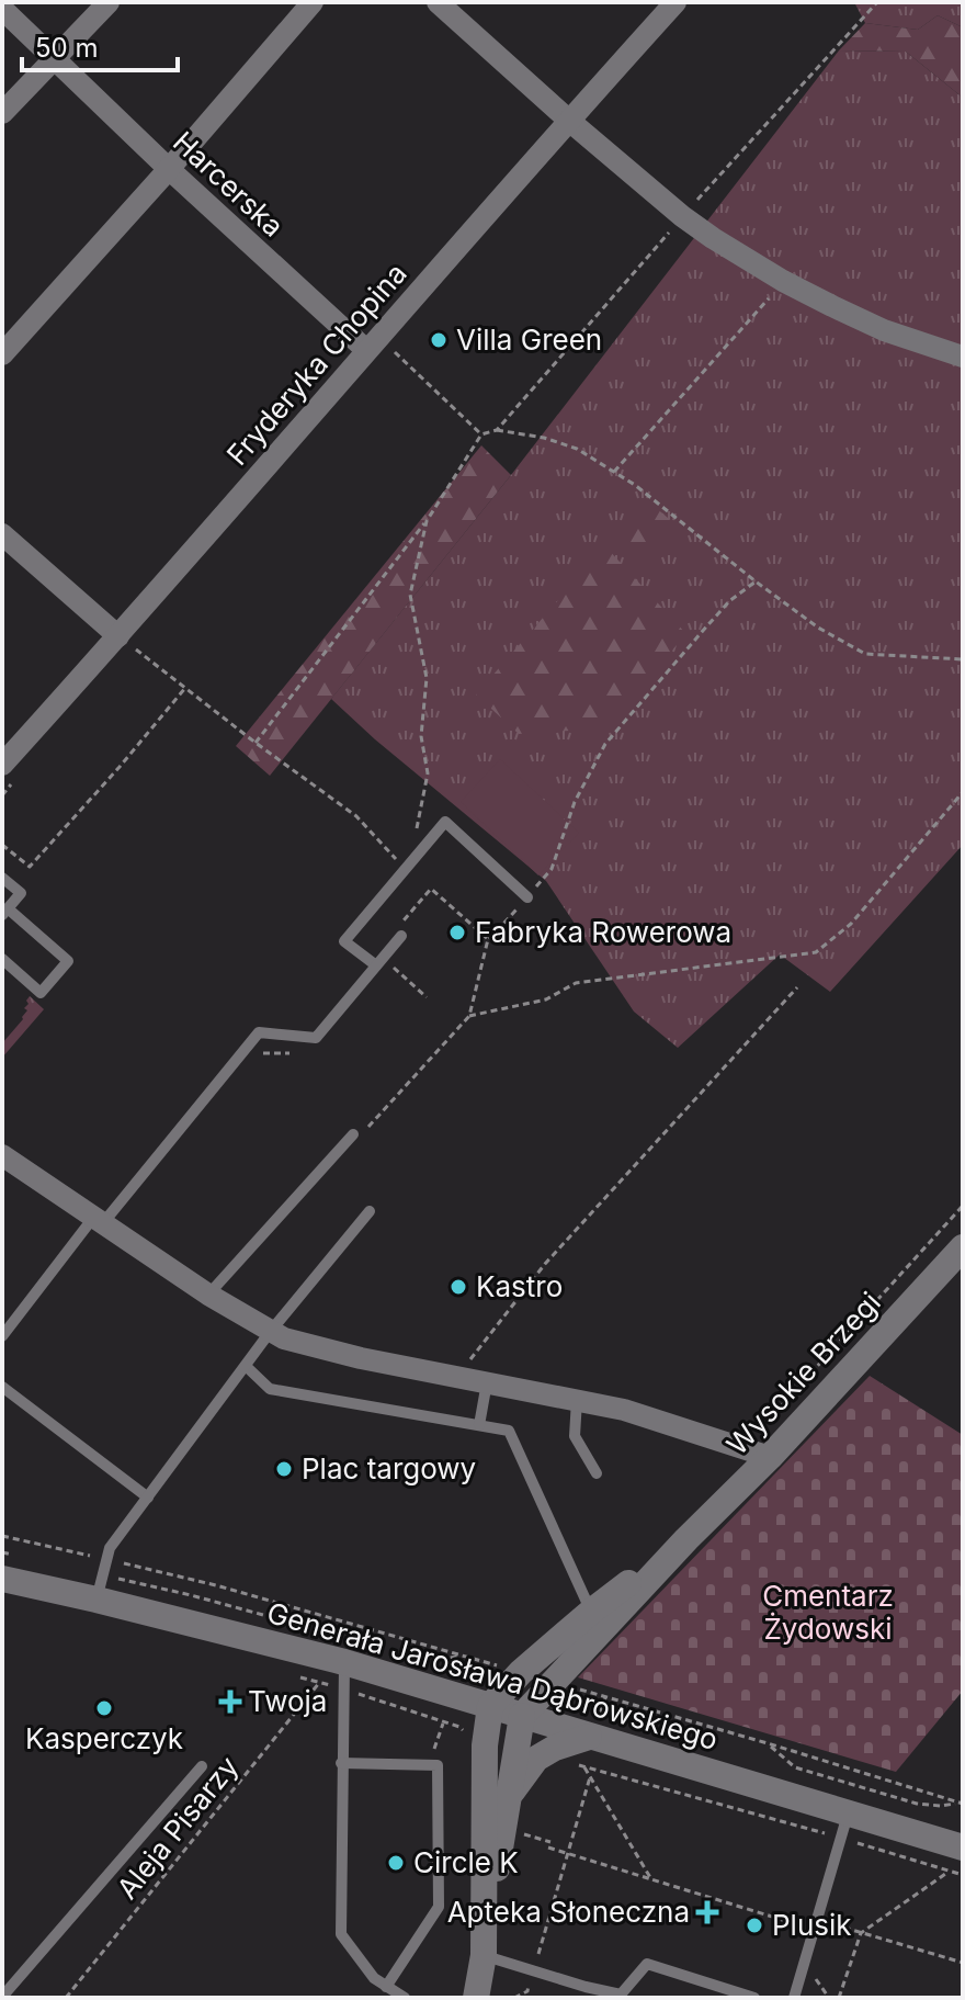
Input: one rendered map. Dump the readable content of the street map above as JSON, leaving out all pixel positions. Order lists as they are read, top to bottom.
{
  "streets": {
    "street": [
      "Harcerska",
      "Fryderyka Chopina",
      "Wysokie Brzegi",
      "Generała Jarosława Dąbrowskiego"
    ],
    "path": ["Aleja Pisarzy"]
  },
  "crossings": [
    ["Harcerska", "Fryderyka Chopina"],
    ["Wysokie Brzegi", "Generała Jarosława Dąbrowskiego"]
  ],
  "parks": ["Cmentarz Żydowski"],
  "places": {
    "other": [
      "Villa Green",
      "Fabryka Rowerowa",
      "Kastro",
      "Plac targowy",
      "Kasperczyk",
      "Circle K",
      "Plusik"
    ],
    "health": ["Twoja", "Apteka Słoneczna"]
  },
  "scale_bar": "50 m"
}
